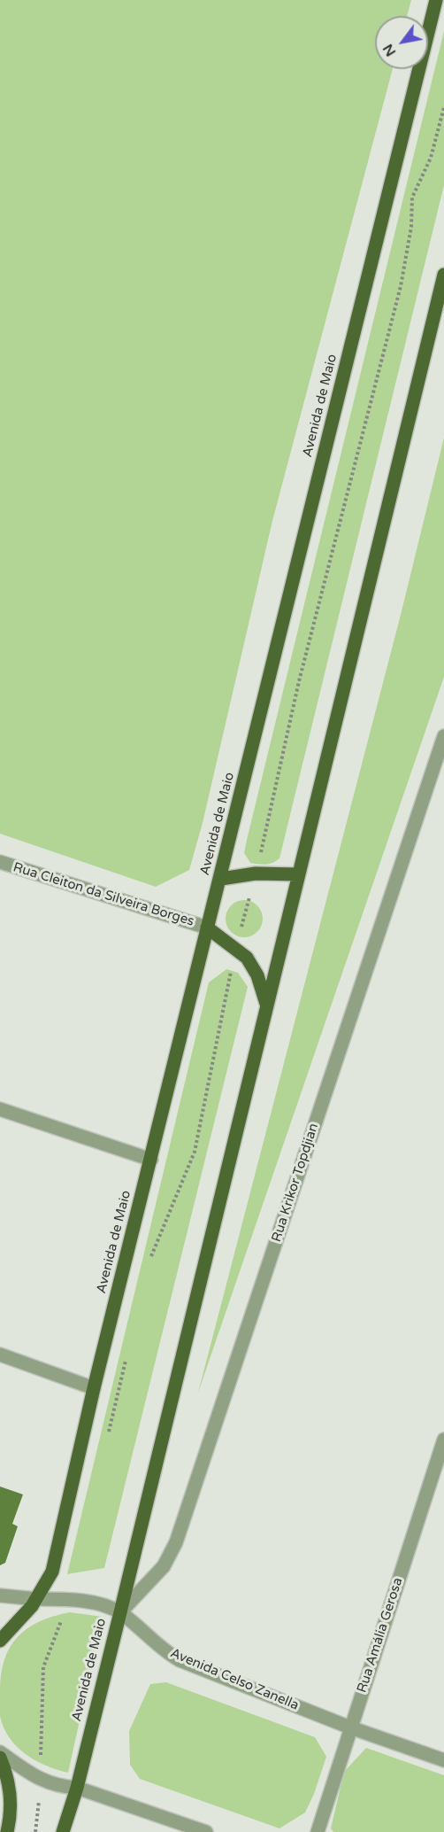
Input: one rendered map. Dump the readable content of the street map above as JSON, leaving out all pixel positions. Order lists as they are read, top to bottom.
{
  "streets": {
    "main road": ["Avenida de Maio"],
    "street": [
      "Rua Cleiton da Silveira Borges",
      "Rua Krikor Topdjian",
      "Rua Amália Gerosa",
      "Avenida Celso Zanella"
    ]
  },
  "crossings": [
    ["Avenida de Maio", "Rua Cleiton da Silveira Borges"],
    ["Avenida de Maio", "Rua Krikor Topdjian"],
    ["Avenida de Maio", "Avenida Celso Zanella"],
    ["Rua Krikor Topdjian", "Avenida Celso Zanella"],
    ["Rua Amália Gerosa", "Avenida Celso Zanella"]
  ],
  "north": "bottom left"
}
